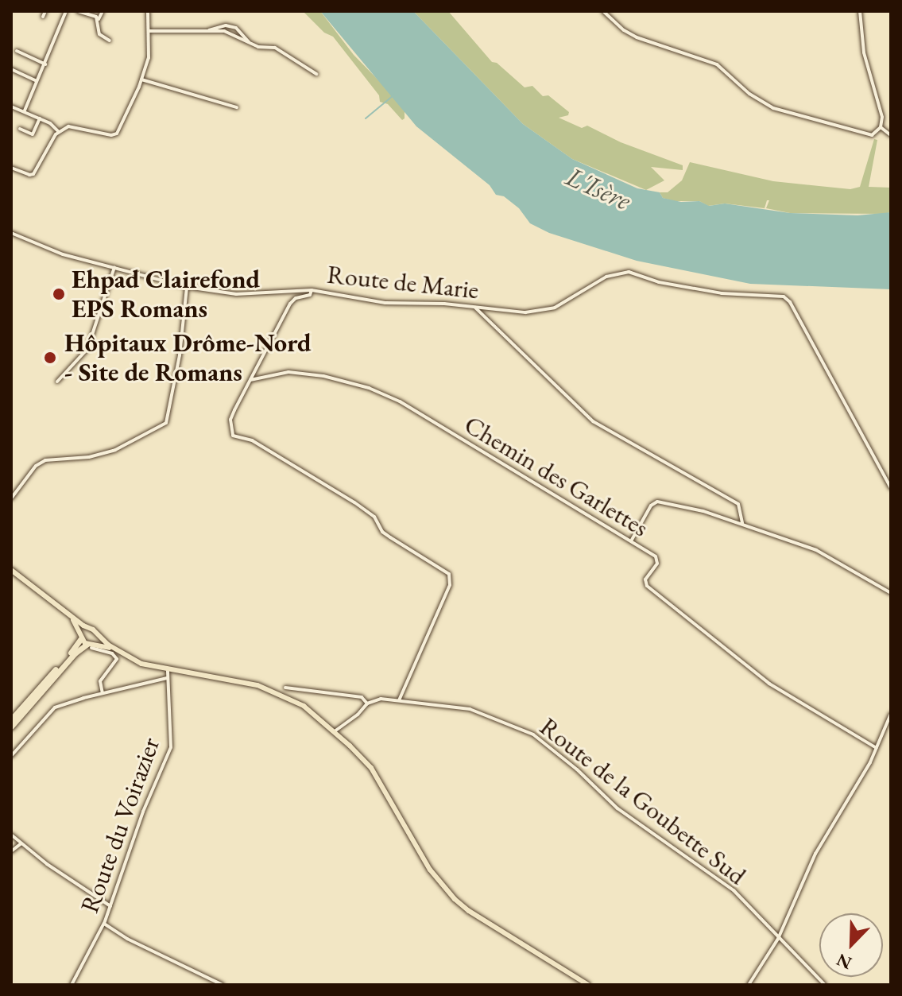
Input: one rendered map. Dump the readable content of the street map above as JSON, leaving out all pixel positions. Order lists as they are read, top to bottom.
{
  "streets": {
    "street": [
      "Route de Marie",
      "Chemin des Garlettes",
      "Route de la Goubette Sud",
      "Route du Voirazier"
    ]
  },
  "water": ["L'Isère"],
  "places": ["Ehpad Clairefond EPS Romans", "Hôpitaux Drôme-Nord - Site de Romans"],
  "north": "bottom left"
}
